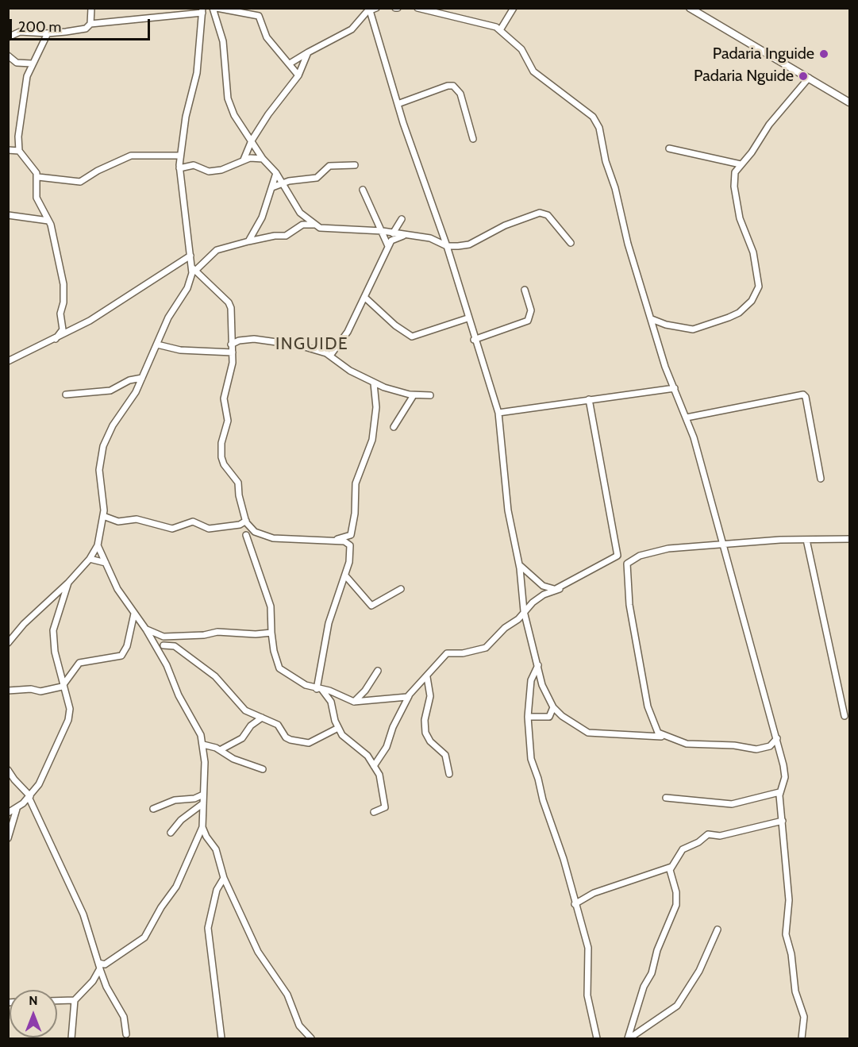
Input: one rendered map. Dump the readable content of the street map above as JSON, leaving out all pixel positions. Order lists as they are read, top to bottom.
{
  "districts": ["INGUIDE"],
  "places": ["Padaria Inguide", "Padaria Nguide"],
  "scale_bar": "200 m",
  "north": "top"
}
